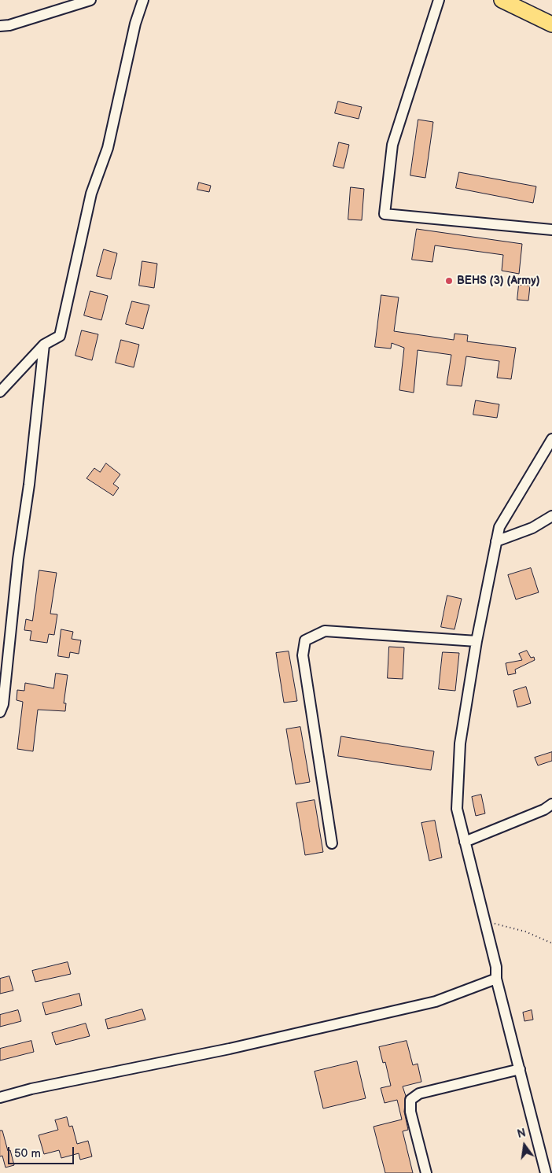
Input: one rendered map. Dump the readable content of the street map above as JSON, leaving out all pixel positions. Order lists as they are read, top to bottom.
{
  "places": ["BEHS (3) (Army)"],
  "scale_bar": "50 m",
  "north": "top"
}
